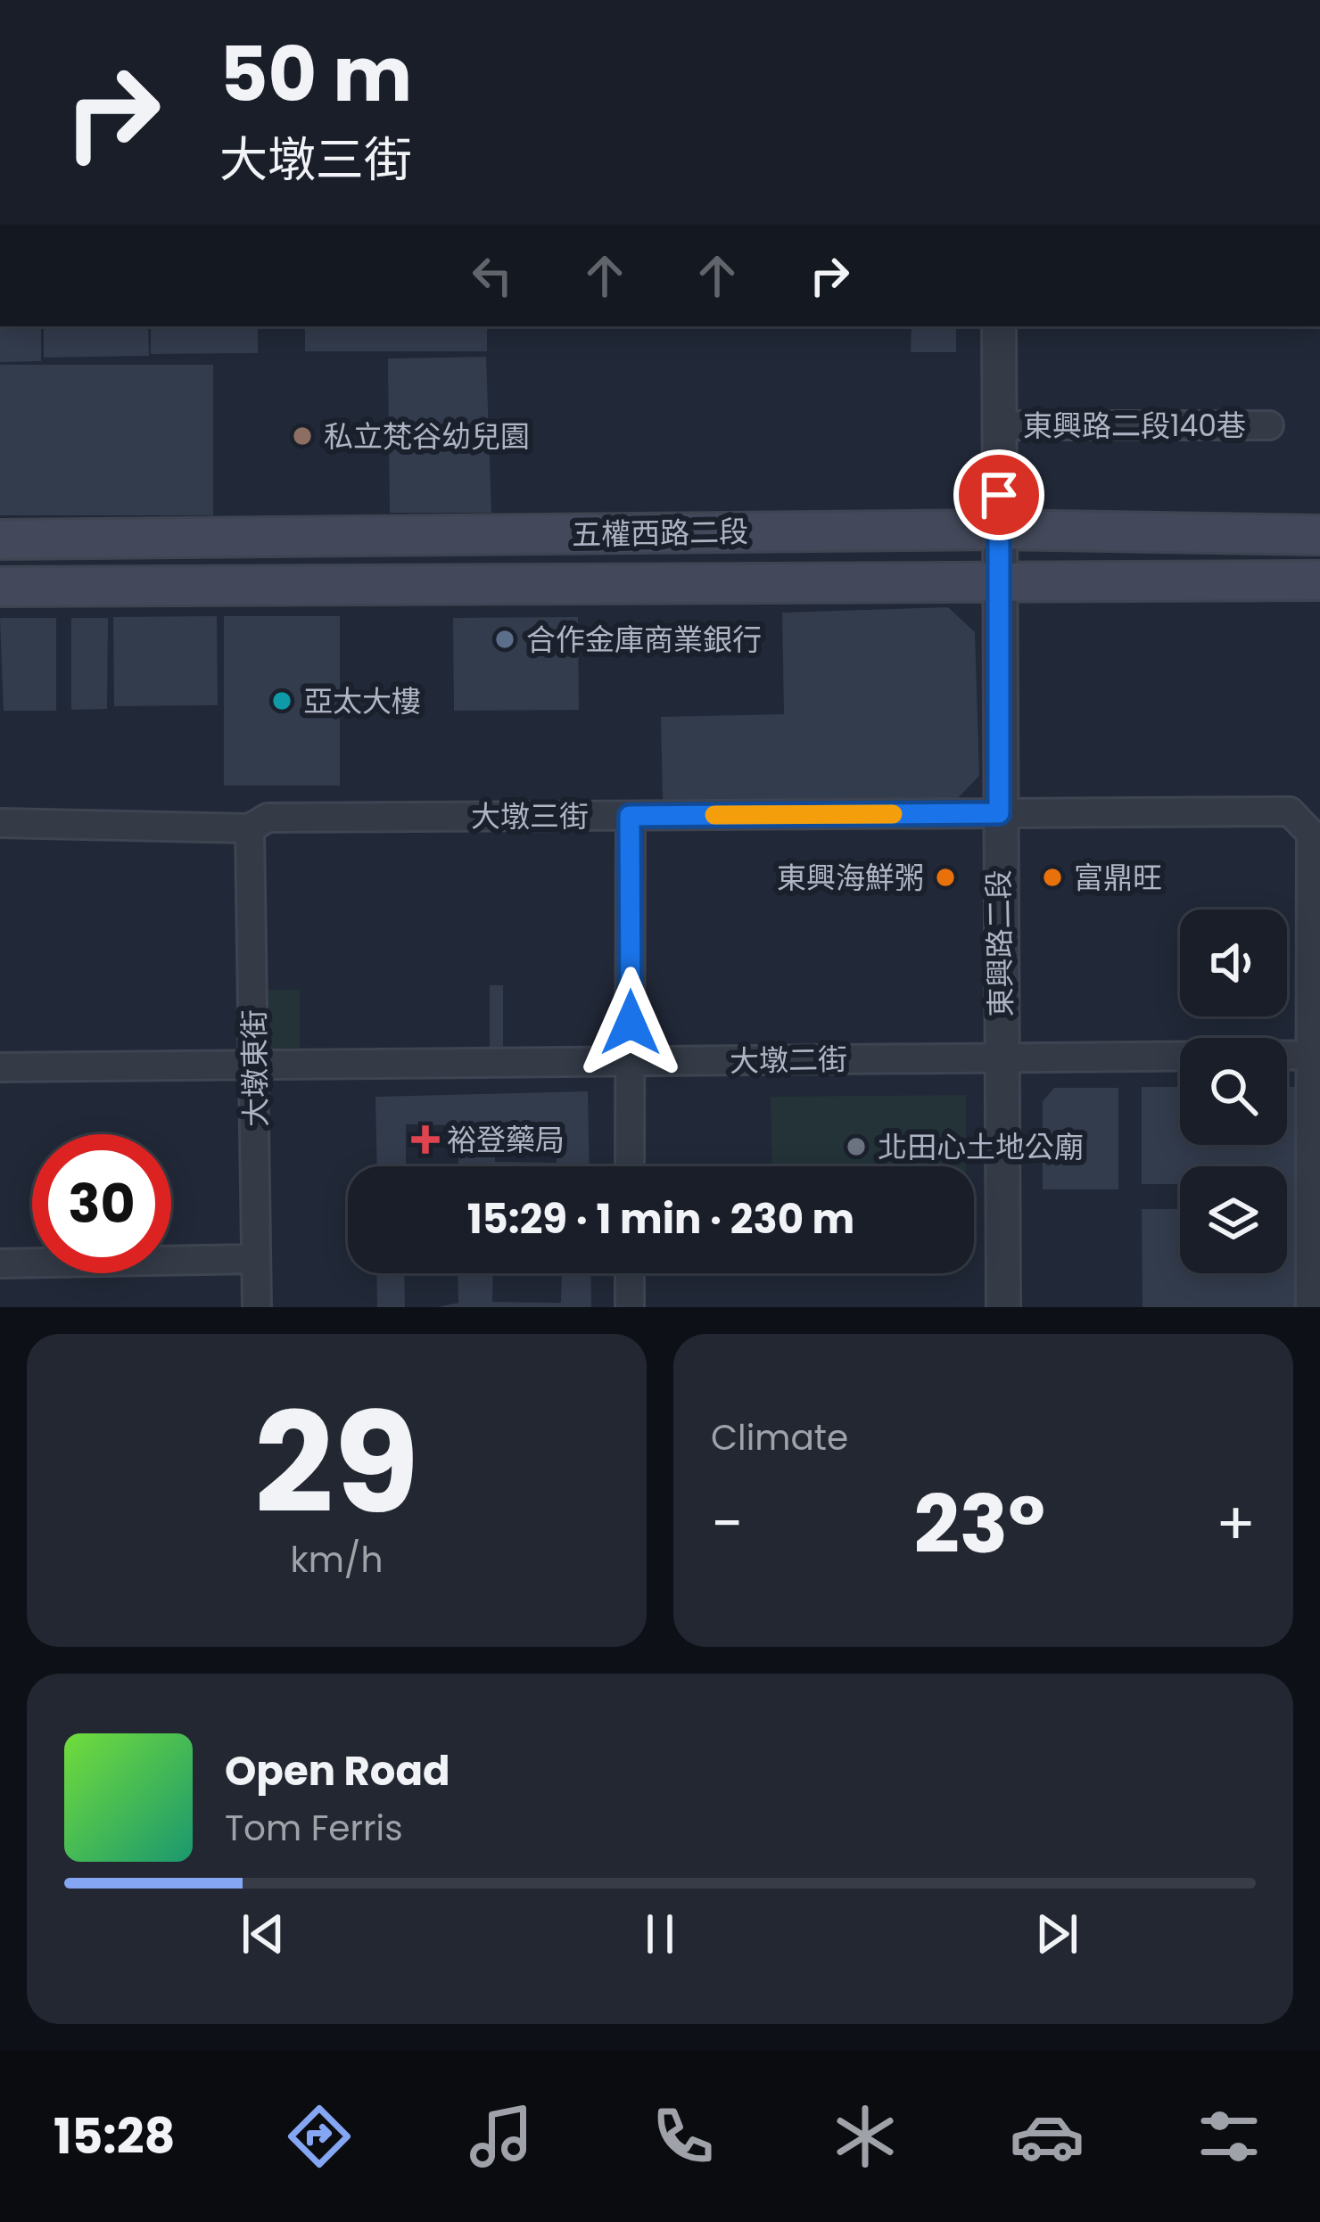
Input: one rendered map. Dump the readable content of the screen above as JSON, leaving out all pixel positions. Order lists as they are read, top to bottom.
{
  "streets": {
    "main road": ["五權西路二段"],
    "street": [
      "東興路二段140巷",
      "大墩三街",
      "東興路二段",
      "大墩二街",
      "大墩東街"
    ]
  },
  "crossings": [
    ["東興路二段140巷", "東興路二段"],
    ["五權西路二段", "東興路二段"],
    ["大墩三街", "東興路二段"],
    ["大墩三街", "大墩二街"],
    ["大墩三街", "大墩東街"],
    ["東興路二段", "大墩二街"],
    ["大墩二街", "大墩東街"]
  ],
  "places": {
    "other": [
      "私立梵谷幼兒園",
      "合作金庫商業銀行",
      "亞太大樓",
      "東興海鮮粥",
      "富鼎旺",
      "北田心土地公廟"
    ],
    "health": ["裕登藥局"]
  },
  "page": {
    "turn": ["50 m", "大墩三街"],
    "limit": "30",
    "trip": "15:29 · 1 min · 230 m",
    "tile": [
      ["29", "km/h"],
      "Climate"
    ],
    "heat": ["−", "23°", "+"],
    "song": ["Open Road", "Tom Ferris"],
    "tabs": "15:28"
  }
}
